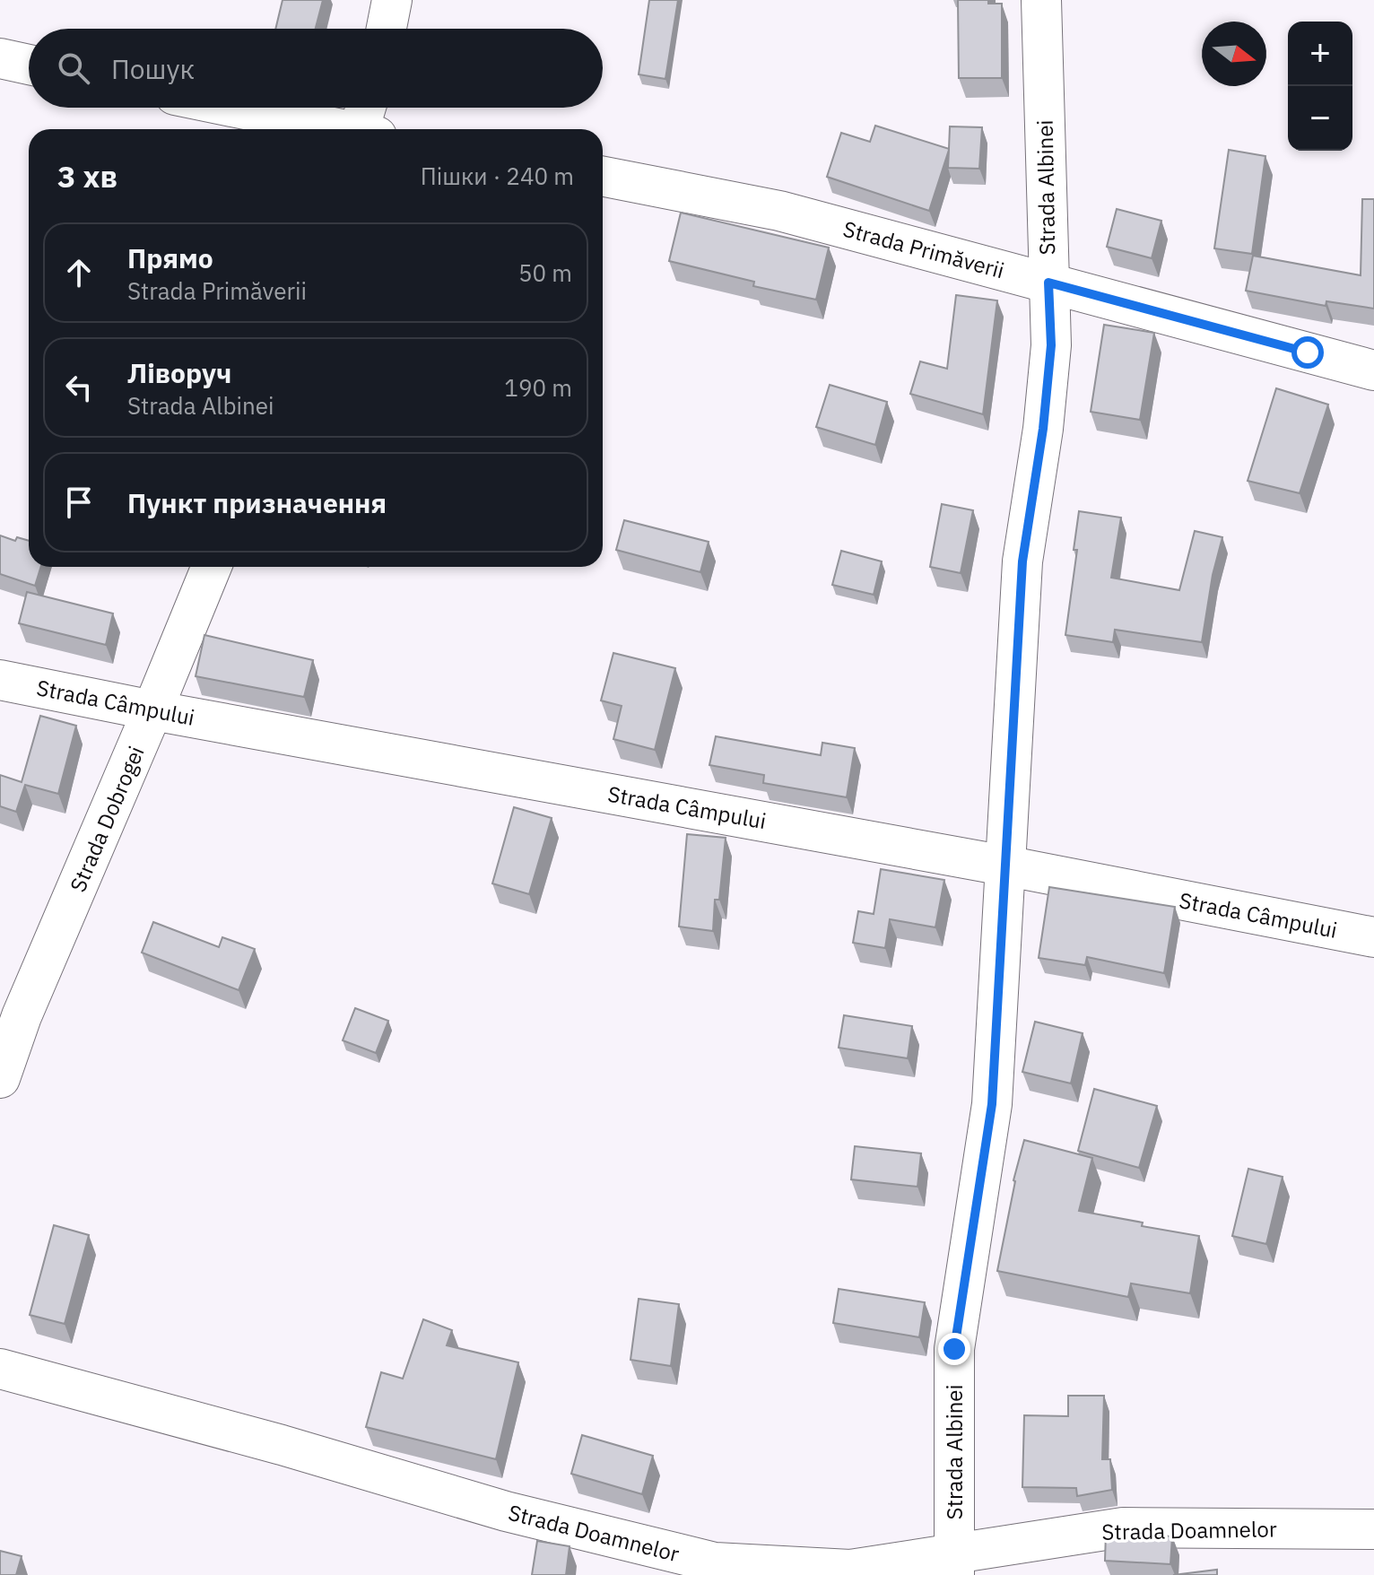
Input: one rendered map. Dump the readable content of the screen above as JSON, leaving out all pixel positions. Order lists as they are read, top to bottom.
{
  "streets": {
    "street": [
      "Strada Albinei",
      "Strada Primăverii",
      "Strada Câmpului",
      "Strada Dobrogei",
      "Strada Doamnelor"
    ]
  },
  "crossings": [
    ["Strada Albinei", "Strada Primăverii"],
    ["Strada Albinei", "Strada Câmpului"],
    ["Strada Albinei", "Strada Doamnelor"],
    ["Strada Câmpului", "Strada Dobrogei"]
  ],
  "north": "right",
  "page": {
    "map_buttons": ["+", "−"],
    "search": "Пошук",
    "heading": ["3 хв", "Пішки · 240 m"],
    "list": [
      ["Прямо", "Strada Primăverii", "50 m"],
      ["Ліворуч", "Strada Albinei", "190 m"],
      "Пункт призначення"
    ]
  }
}
